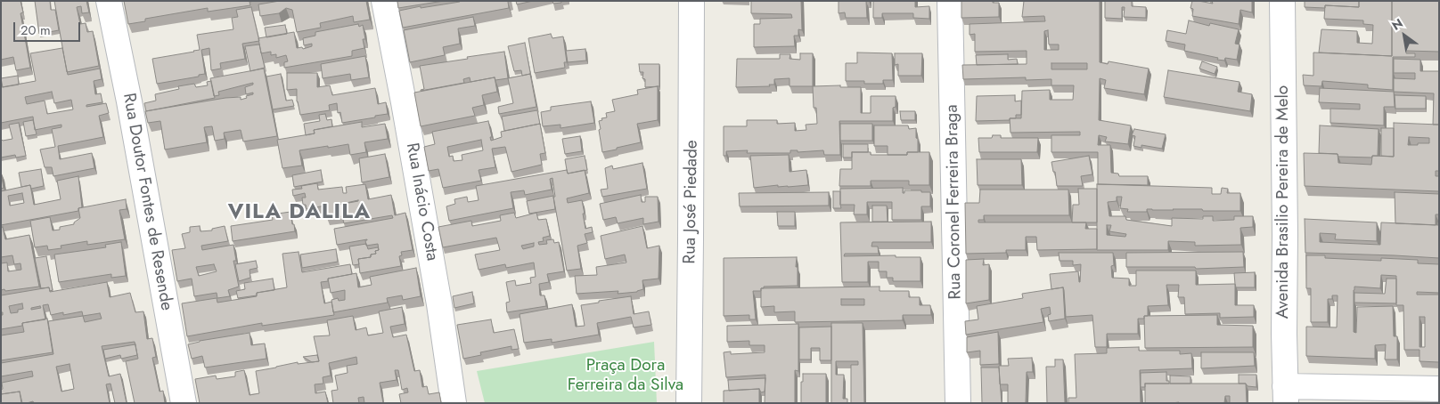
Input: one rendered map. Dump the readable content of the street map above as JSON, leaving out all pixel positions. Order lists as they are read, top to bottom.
{
  "streets": {
    "street": [
      "Rua Doutor Fontes de Resende",
      "Rua Inácio Costa",
      "Rua José Piedade",
      "Rua Coronel Ferreira Braga",
      "Avenida Brasilio Pereira de Melo"
    ]
  },
  "districts": ["VILA DALILA"],
  "parks": ["Praça Dora Ferreira da Silva"],
  "scale_bar": "20 m",
  "north": "top left"
}
